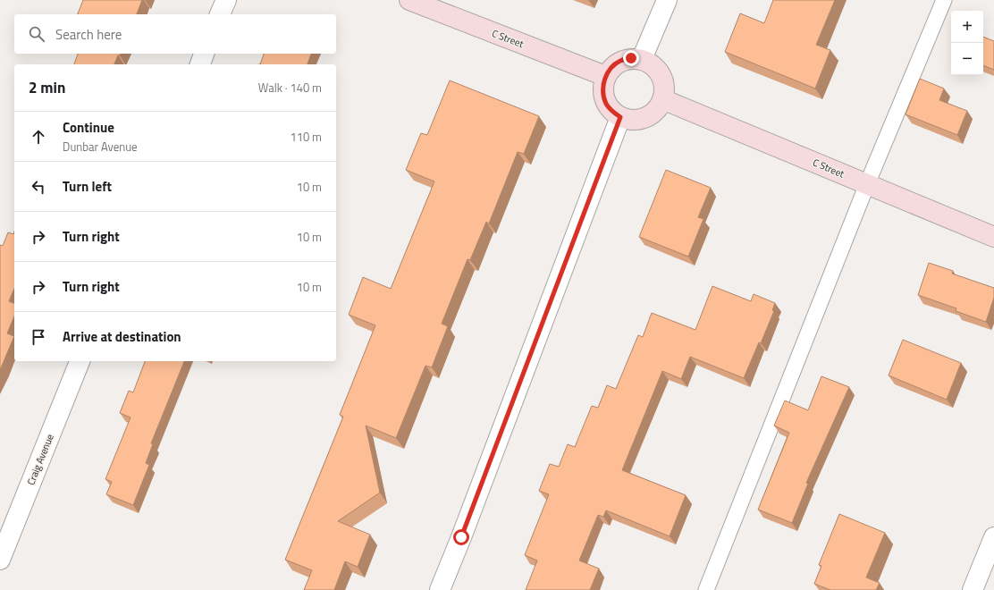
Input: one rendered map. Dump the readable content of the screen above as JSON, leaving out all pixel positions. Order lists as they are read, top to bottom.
{
  "streets": {
    "street": ["C Street", "Craig Avenue"]
  },
  "page": {
    "map_buttons": ["+", "−"],
    "search": "Search here",
    "heading": ["2 min", "Walk · 140 m"],
    "list": [
      ["Continue", "Dunbar Avenue", "110 m"],
      ["Turn left", "10 m"],
      ["Turn right", "10 m"],
      ["Turn right", "10 m"],
      "Arrive at destination"
    ]
  }
}
